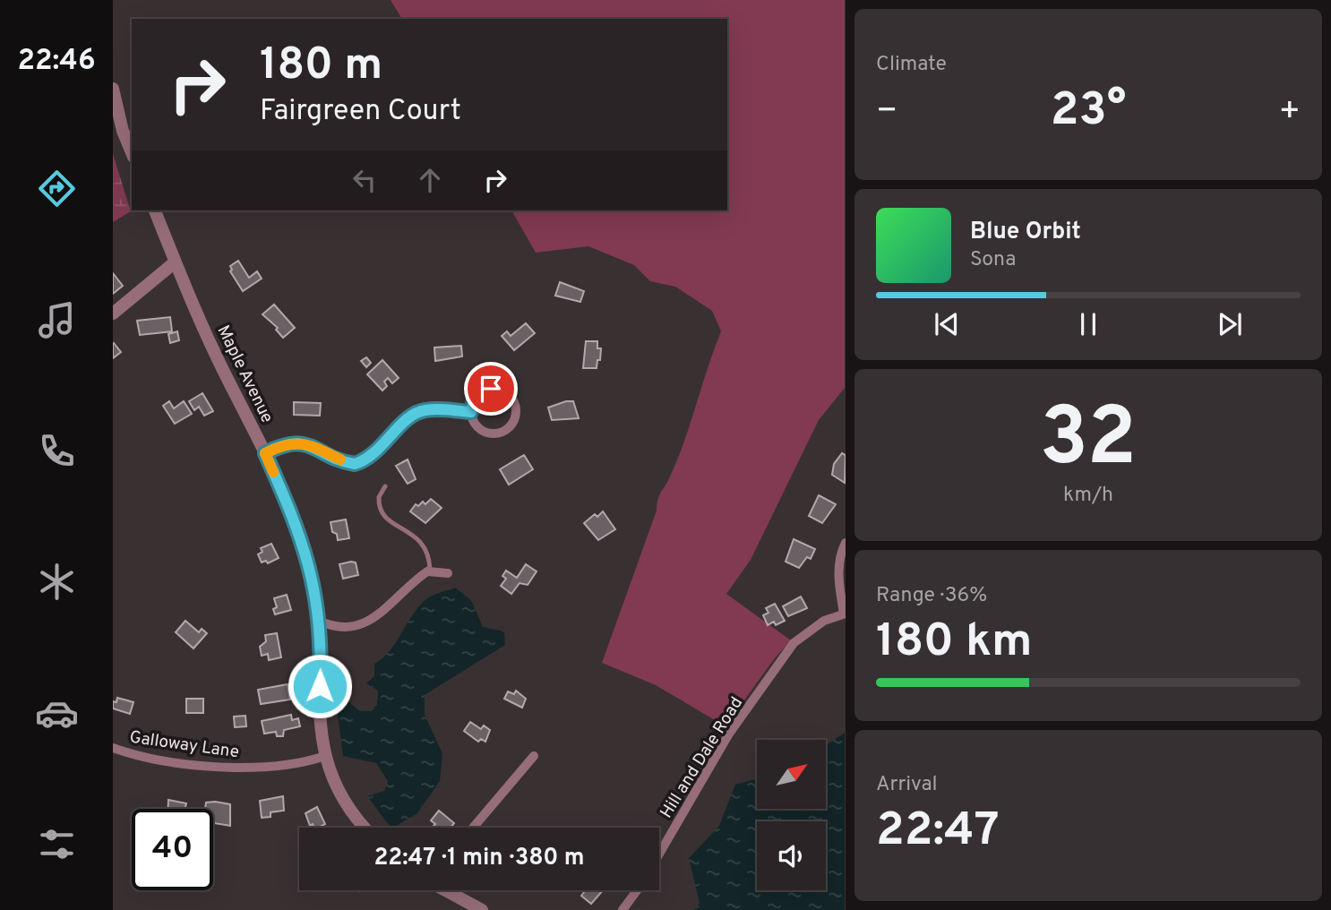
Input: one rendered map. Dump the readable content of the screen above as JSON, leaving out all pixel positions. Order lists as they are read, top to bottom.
{
  "streets": {
    "street": ["Maple Avenue", "Galloway Lane", "Hill and Dale Road"]
  },
  "crossings": [
    ["Maple Avenue", "Galloway Lane"]
  ],
  "north": "top right",
  "page": {
    "tabs": "22:46",
    "tile": [
      "Climate",
      ["32", "km/h"],
      ["Range · 36%", "180 km"],
      ["Arrival", "22:47"]
    ],
    "turn": ["180 m", "Fairgreen Court"],
    "heat": ["−", "23°", "+"],
    "song": ["Blue Orbit", "Sona"],
    "limit": "40",
    "trip": "22:47 · 1 min · 380 m"
  }
}
